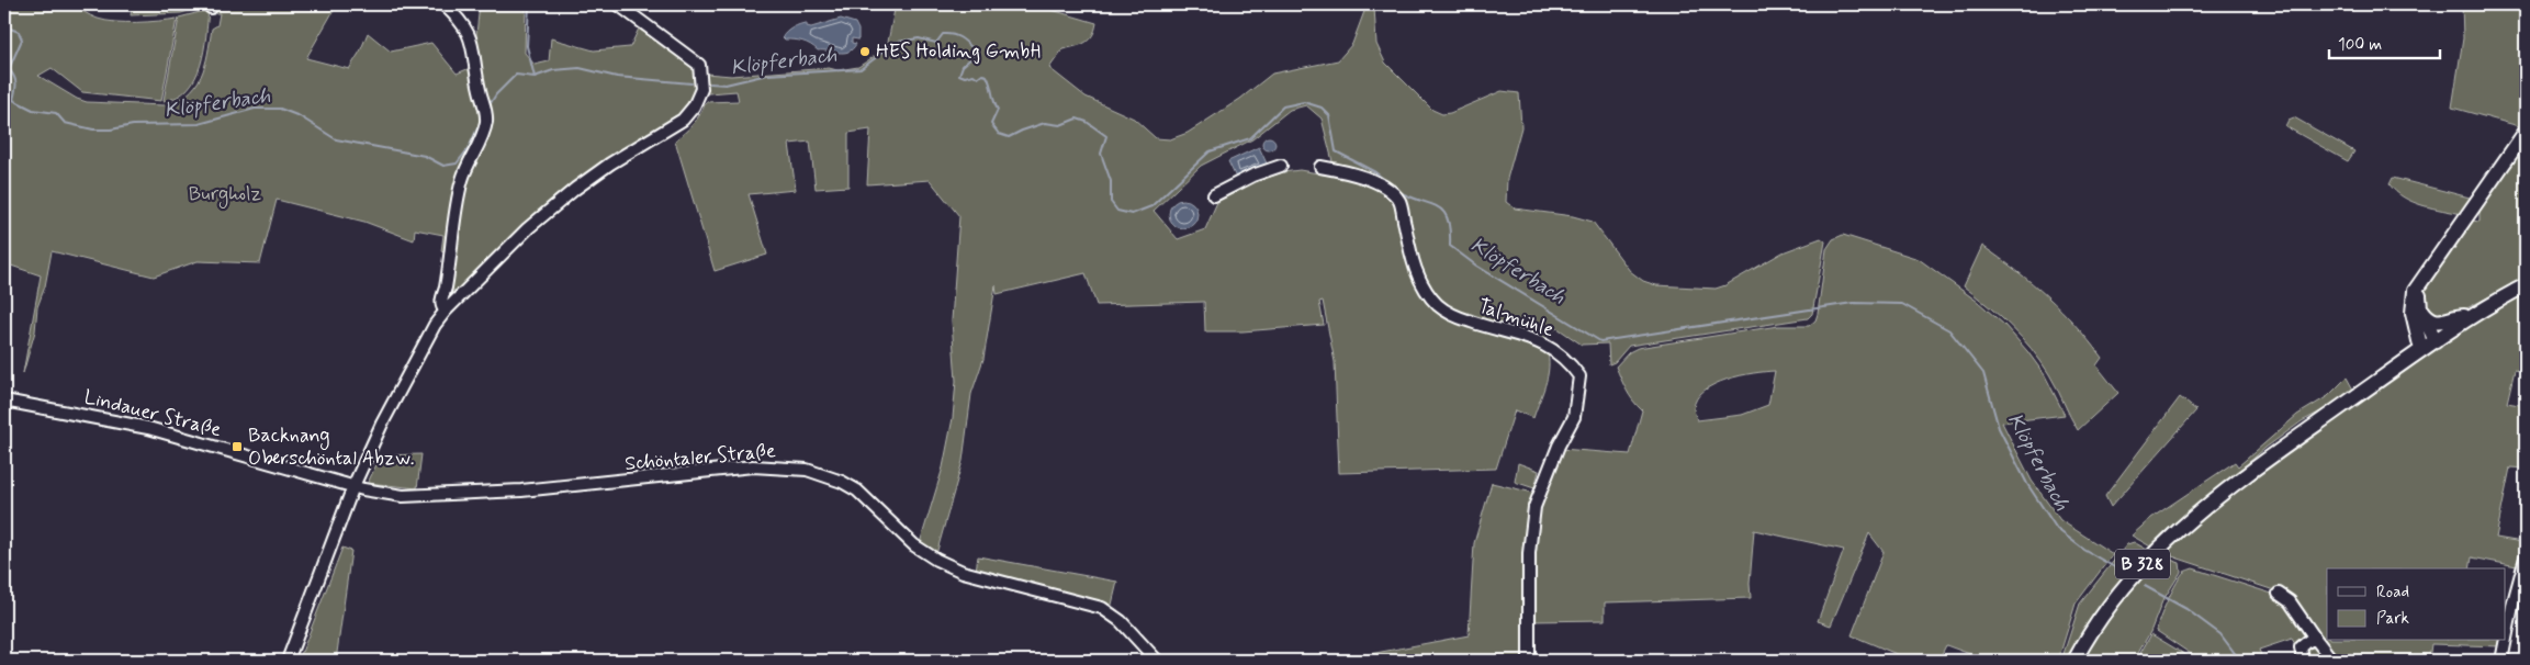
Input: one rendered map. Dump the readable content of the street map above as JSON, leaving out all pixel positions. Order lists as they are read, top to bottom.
{
  "streets": {
    "main road": ["B 328"],
    "street": ["Talmühle", "Lindauer Straße", "Schöntaler Straße"]
  },
  "crossings": [
    ["Lindauer Straße", "Schöntaler Straße"]
  ],
  "water": ["Klöpferbach"],
  "parks": ["Burgholz"],
  "places": {
    "other": ["HES Holding GmbH"],
    "transit": ["Backnang Oberschöntal Abzw."]
  },
  "legend": ["Road", "Park"],
  "scale_bar": "100 m"
}
